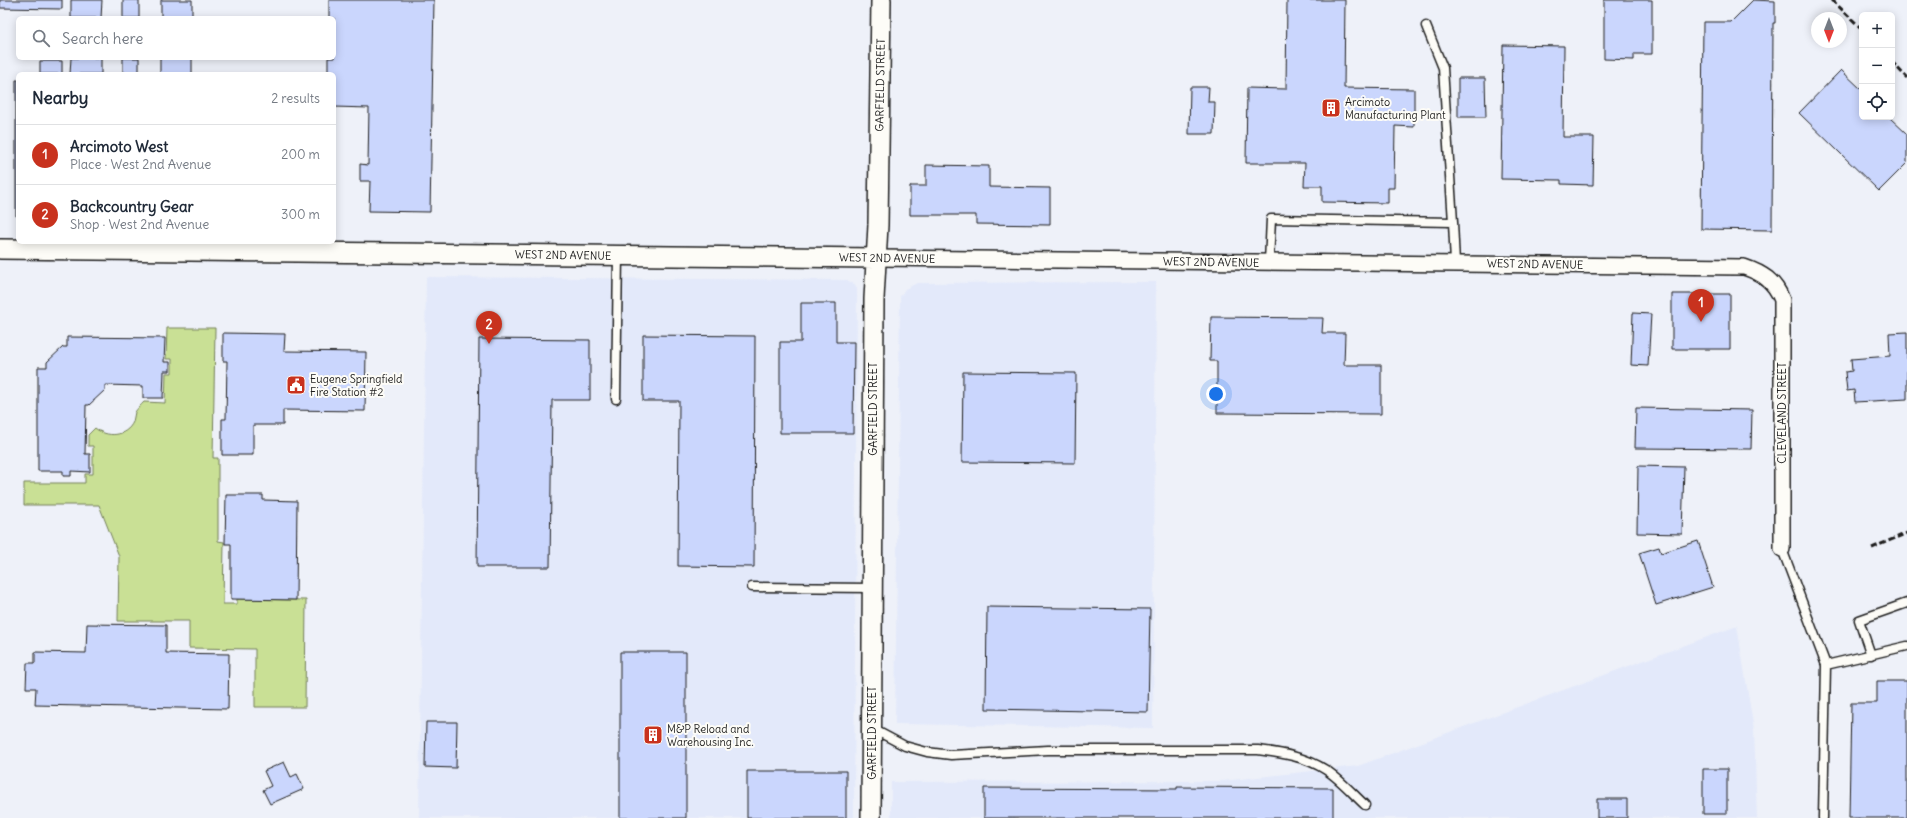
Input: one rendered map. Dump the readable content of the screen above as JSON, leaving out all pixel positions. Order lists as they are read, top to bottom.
{
  "streets": {
    "street": ["GARFIELD STREET", "WEST 2ND AVENUE", "CLEVELAND STREET"]
  },
  "crossings": [
    ["GARFIELD STREET", "WEST 2ND AVENUE"],
    ["WEST 2ND AVENUE", "CLEVELAND STREET"]
  ],
  "places": {
    "building": ["Arcimoto Manufacturing Plant", "M&P Reload and Warehousing Inc."],
    "public building": ["Eugene Springfield Fire Station #2"]
  },
  "north": "bottom",
  "page": {
    "map_buttons": ["+", "−"],
    "search": "Search here",
    "heading": ["Nearby", "2 results"],
    "list": [
      {
        "mark": "1",
        "name": "Arcimoto West",
        "note": "Place · West 2nd Avenue",
        "value": "200 m"
      },
      {
        "mark": "2",
        "name": "Backcountry Gear",
        "note": "Shop · West 2nd Avenue",
        "value": "300 m"
      }
    ],
    "pins": ["1", "2"]
  }
}
